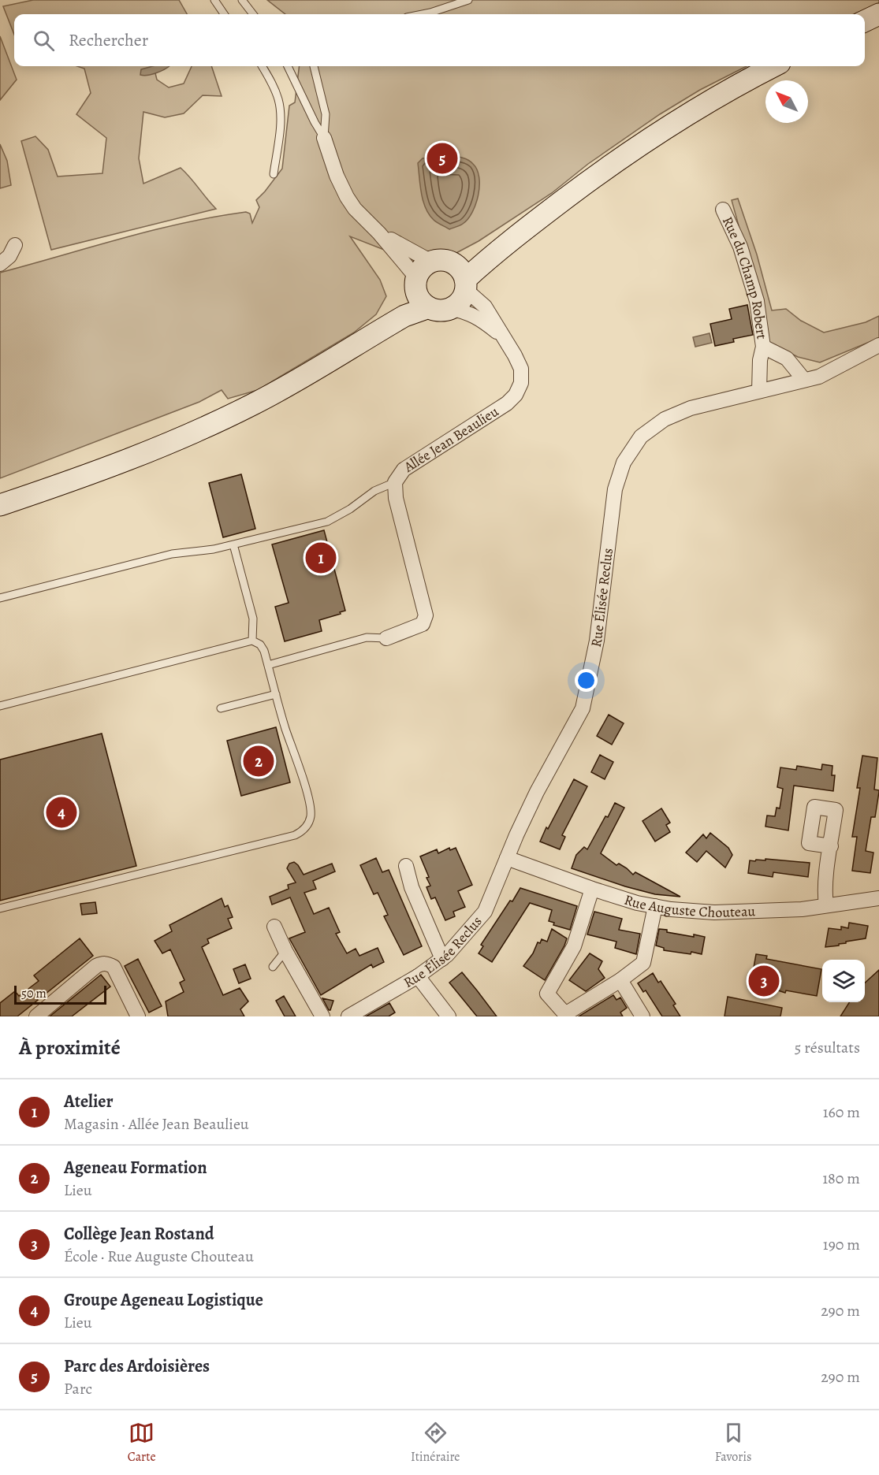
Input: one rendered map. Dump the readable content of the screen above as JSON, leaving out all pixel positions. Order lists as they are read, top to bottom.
{
  "streets": {
    "street": [
      "Rue du Champ Robert",
      "Allée Jean Beaulieu",
      "Rue Élisée Reclus",
      "Rue Auguste Chouteau"
    ]
  },
  "crossings": [
    ["Rue du Champ Robert", "Rue Élisée Reclus"],
    ["Rue Élisée Reclus", "Rue Auguste Chouteau"]
  ],
  "scale_bar": "50 m",
  "north": "top left",
  "page": {
    "search": "Rechercher",
    "pins": [
      "5",
      "1",
      "2",
      "4",
      "3"
    ],
    "scale": "50 m",
    "heading": ["À proximité", "5 résultats"],
    "list": [
      {
        "mark": "1",
        "name": "Atelier",
        "note": "Magasin · Allée Jean Beaulieu",
        "value": "160 m"
      },
      {
        "mark": "2",
        "name": "Ageneau Formation",
        "note": "Lieu",
        "value": "180 m"
      },
      {
        "mark": "3",
        "name": "Collège Jean Rostand",
        "note": "École · Rue Auguste Chouteau",
        "value": "190 m"
      },
      {
        "mark": "4",
        "name": "Groupe Ageneau Logistique",
        "note": "Lieu",
        "value": "290 m"
      },
      {
        "mark": "5",
        "name": "Parc des Ardoisières",
        "note": "Parc",
        "value": "290 m"
      }
    ],
    "nav": ["Carte", "Itinéraire", "Favoris"]
  }
}
